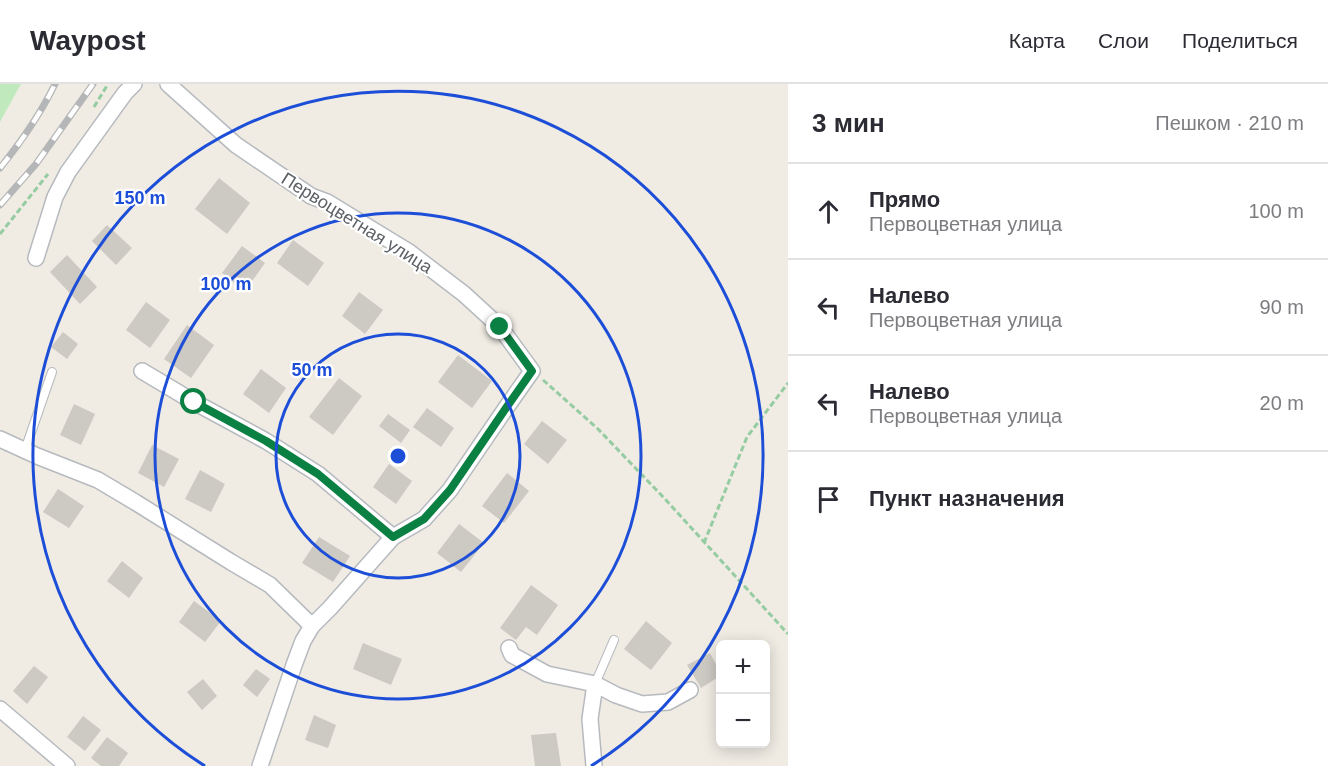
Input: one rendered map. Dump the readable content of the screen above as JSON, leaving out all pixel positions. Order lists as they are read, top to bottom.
{
  "streets": {
    "street": ["Первоцветная улица"]
  },
  "page": {
    "header": "Waypost",
    "nav": ["Карта", "Слои", "Поделиться"],
    "heading": ["3 мин", "Пешком · 210 m"],
    "list": [
      ["Прямо", "Первоцветная улица", "100 m"],
      ["Налево", "Первоцветная улица", "90 m"],
      ["Налево", "Первоцветная улица", "20 m"],
      "Пункт назначения"
    ],
    "map_buttons": ["+", "−"]
  },
  "rings": ["150 m", "100 m", "50 m"]
}
